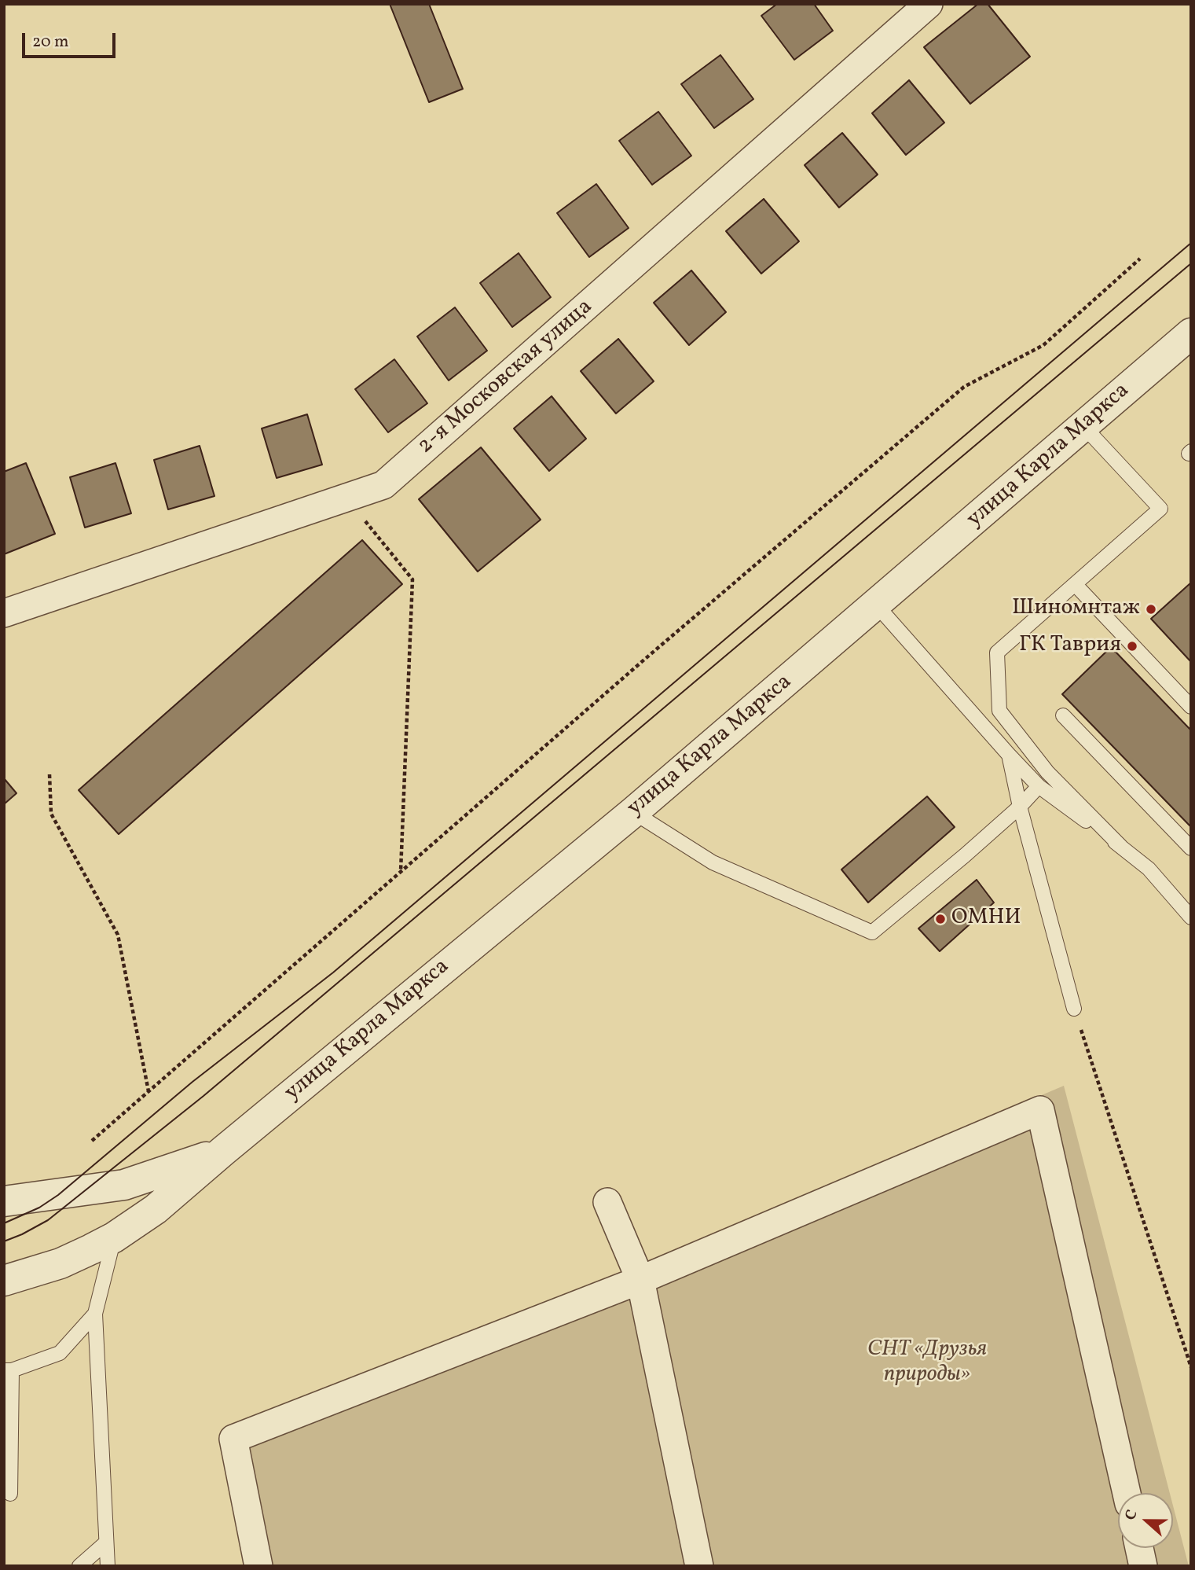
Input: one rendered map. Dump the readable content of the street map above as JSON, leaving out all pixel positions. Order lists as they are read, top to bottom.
{
  "streets": {
    "street": ["2-я Московская улица", "улица Карла Маркса"]
  },
  "parks": ["СНТ «Друзья природы»"],
  "places": ["Шиномнтаж", "ГК Таврия", "ОМНИ"],
  "scale_bar": "20 m",
  "north": "left"
}
